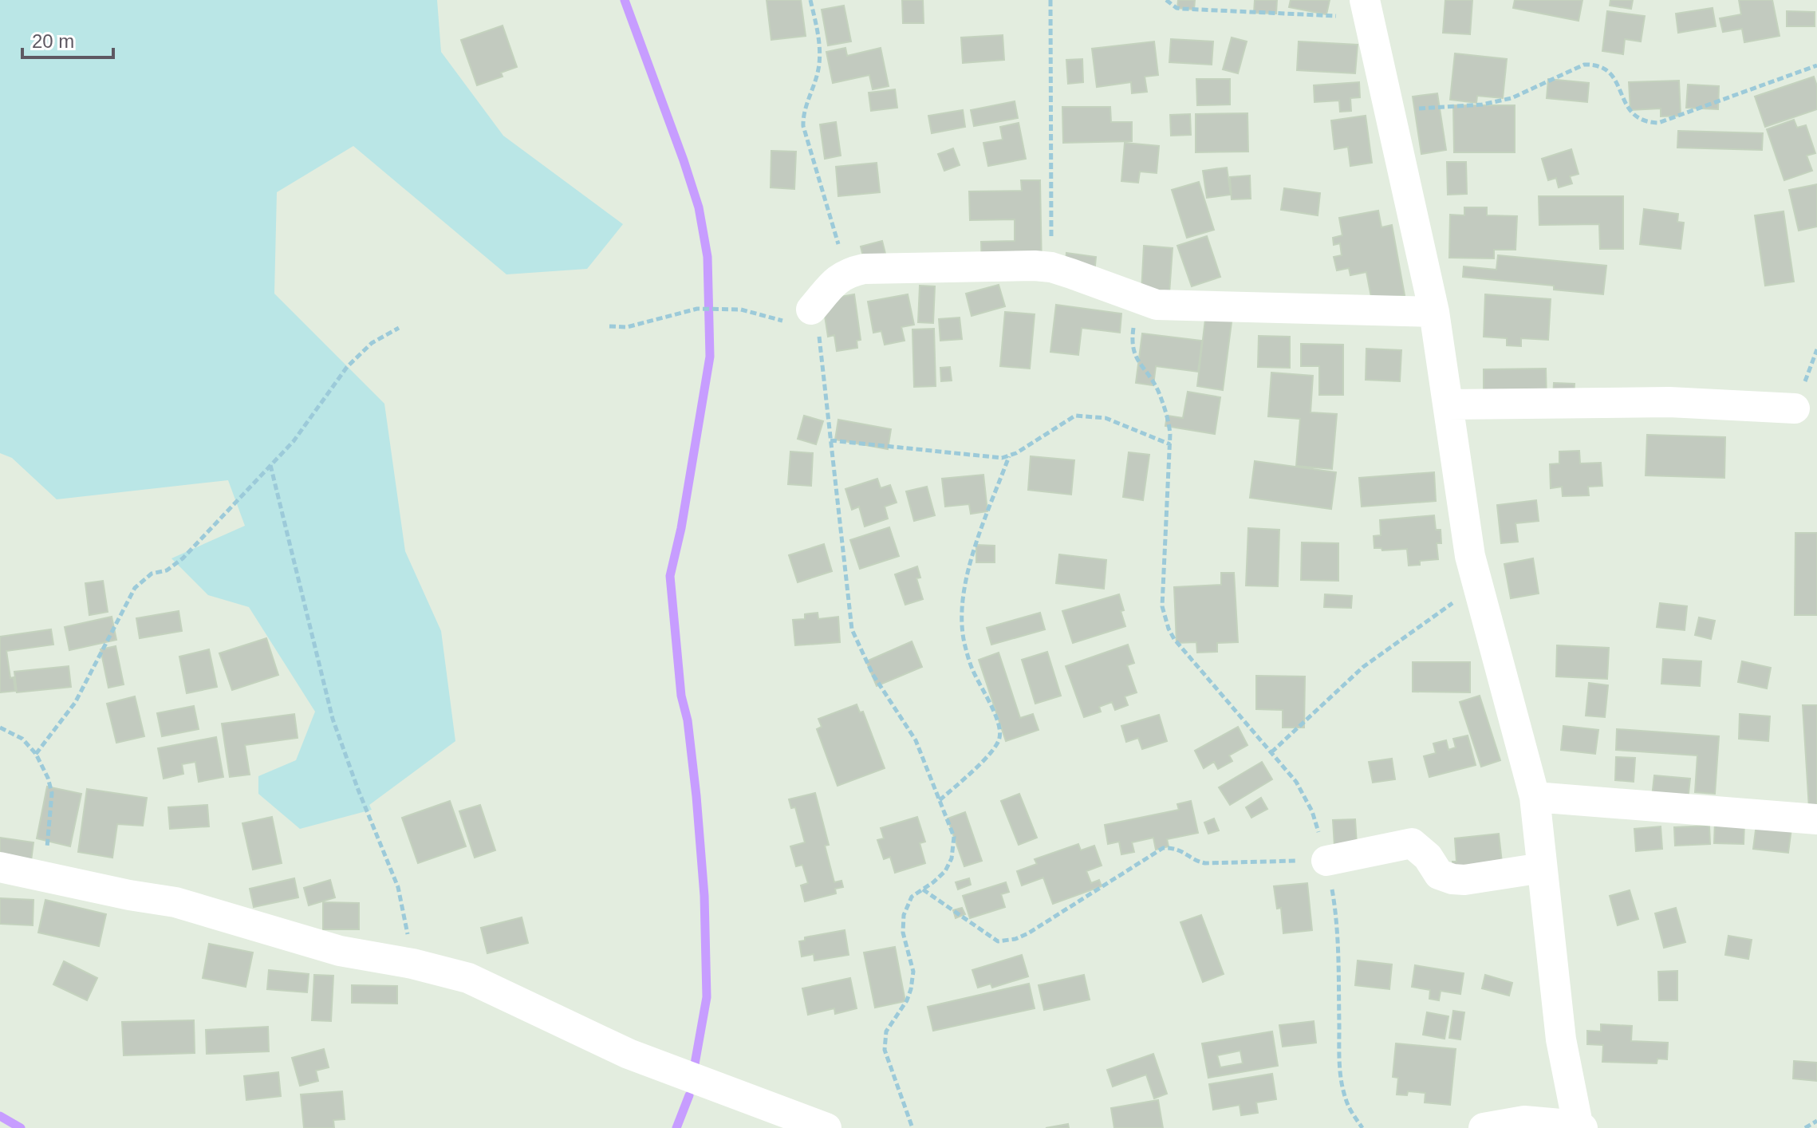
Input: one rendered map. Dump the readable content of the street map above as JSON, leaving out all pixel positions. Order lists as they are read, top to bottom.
{
  "scale_bar": "20 m"
}
